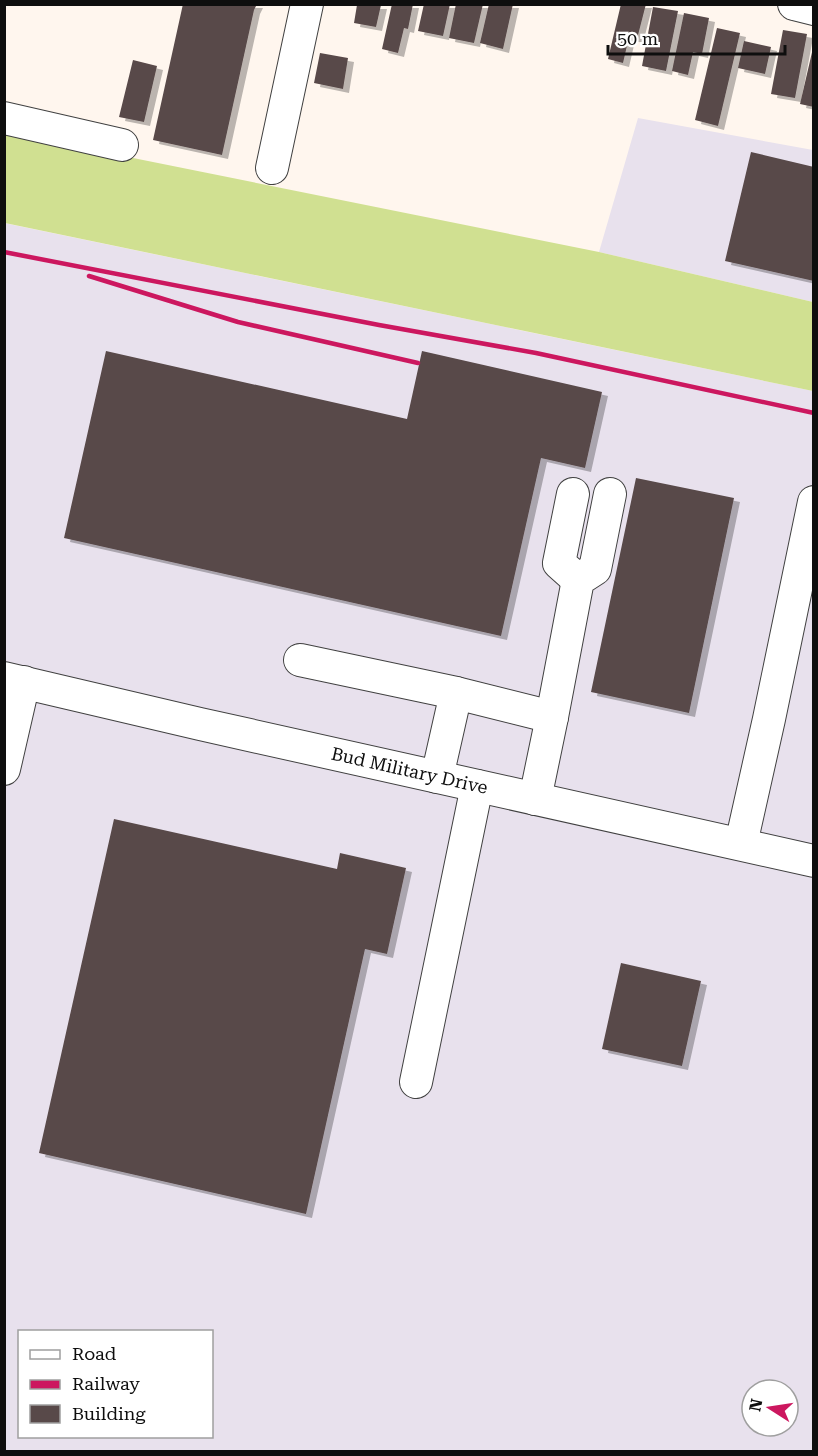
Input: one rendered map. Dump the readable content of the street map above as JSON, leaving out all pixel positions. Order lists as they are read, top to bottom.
{
  "streets": {
    "street": ["Bud Military Drive"]
  },
  "legend": ["Road", "Railway", "Building"],
  "scale_bar": "50 m",
  "north": "left"
}
